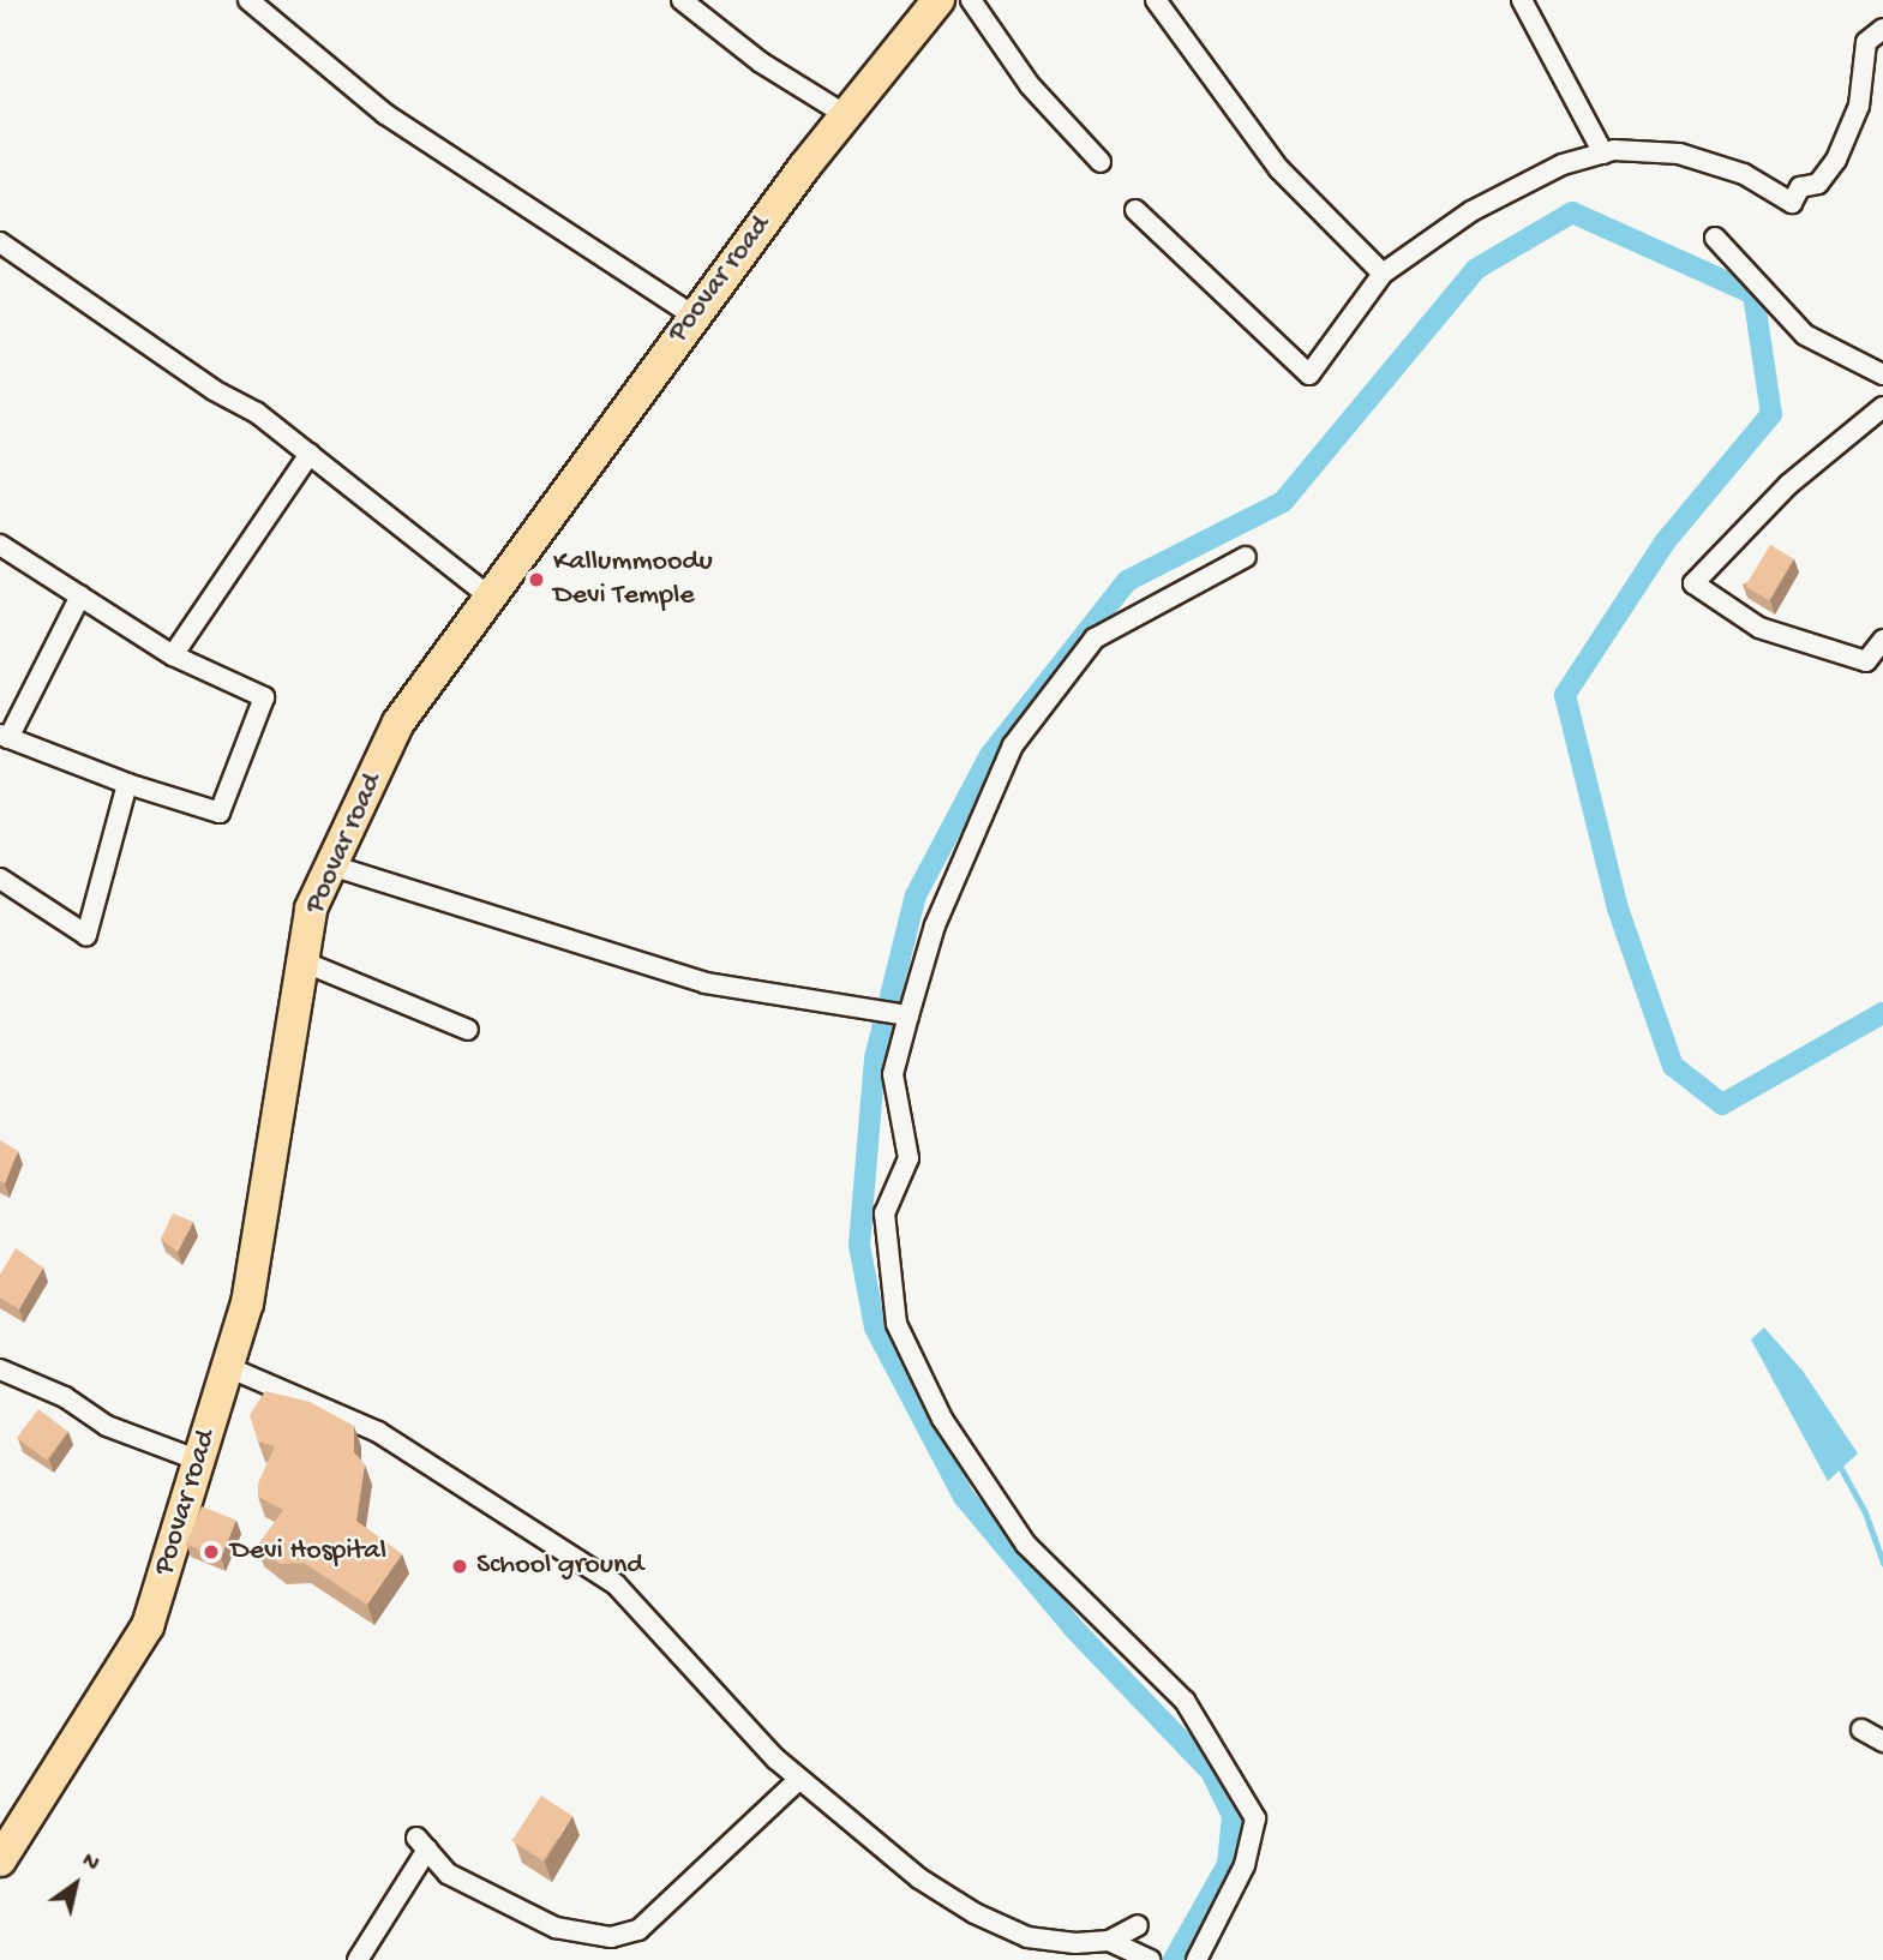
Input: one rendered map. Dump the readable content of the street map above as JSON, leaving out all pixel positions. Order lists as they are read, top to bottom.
{
  "streets": {
    "main road": ["Poovar road"]
  },
  "places": ["Kallummoodu Devi Temple", "Devi Hospital", "School ground"],
  "north": "top right"
}
